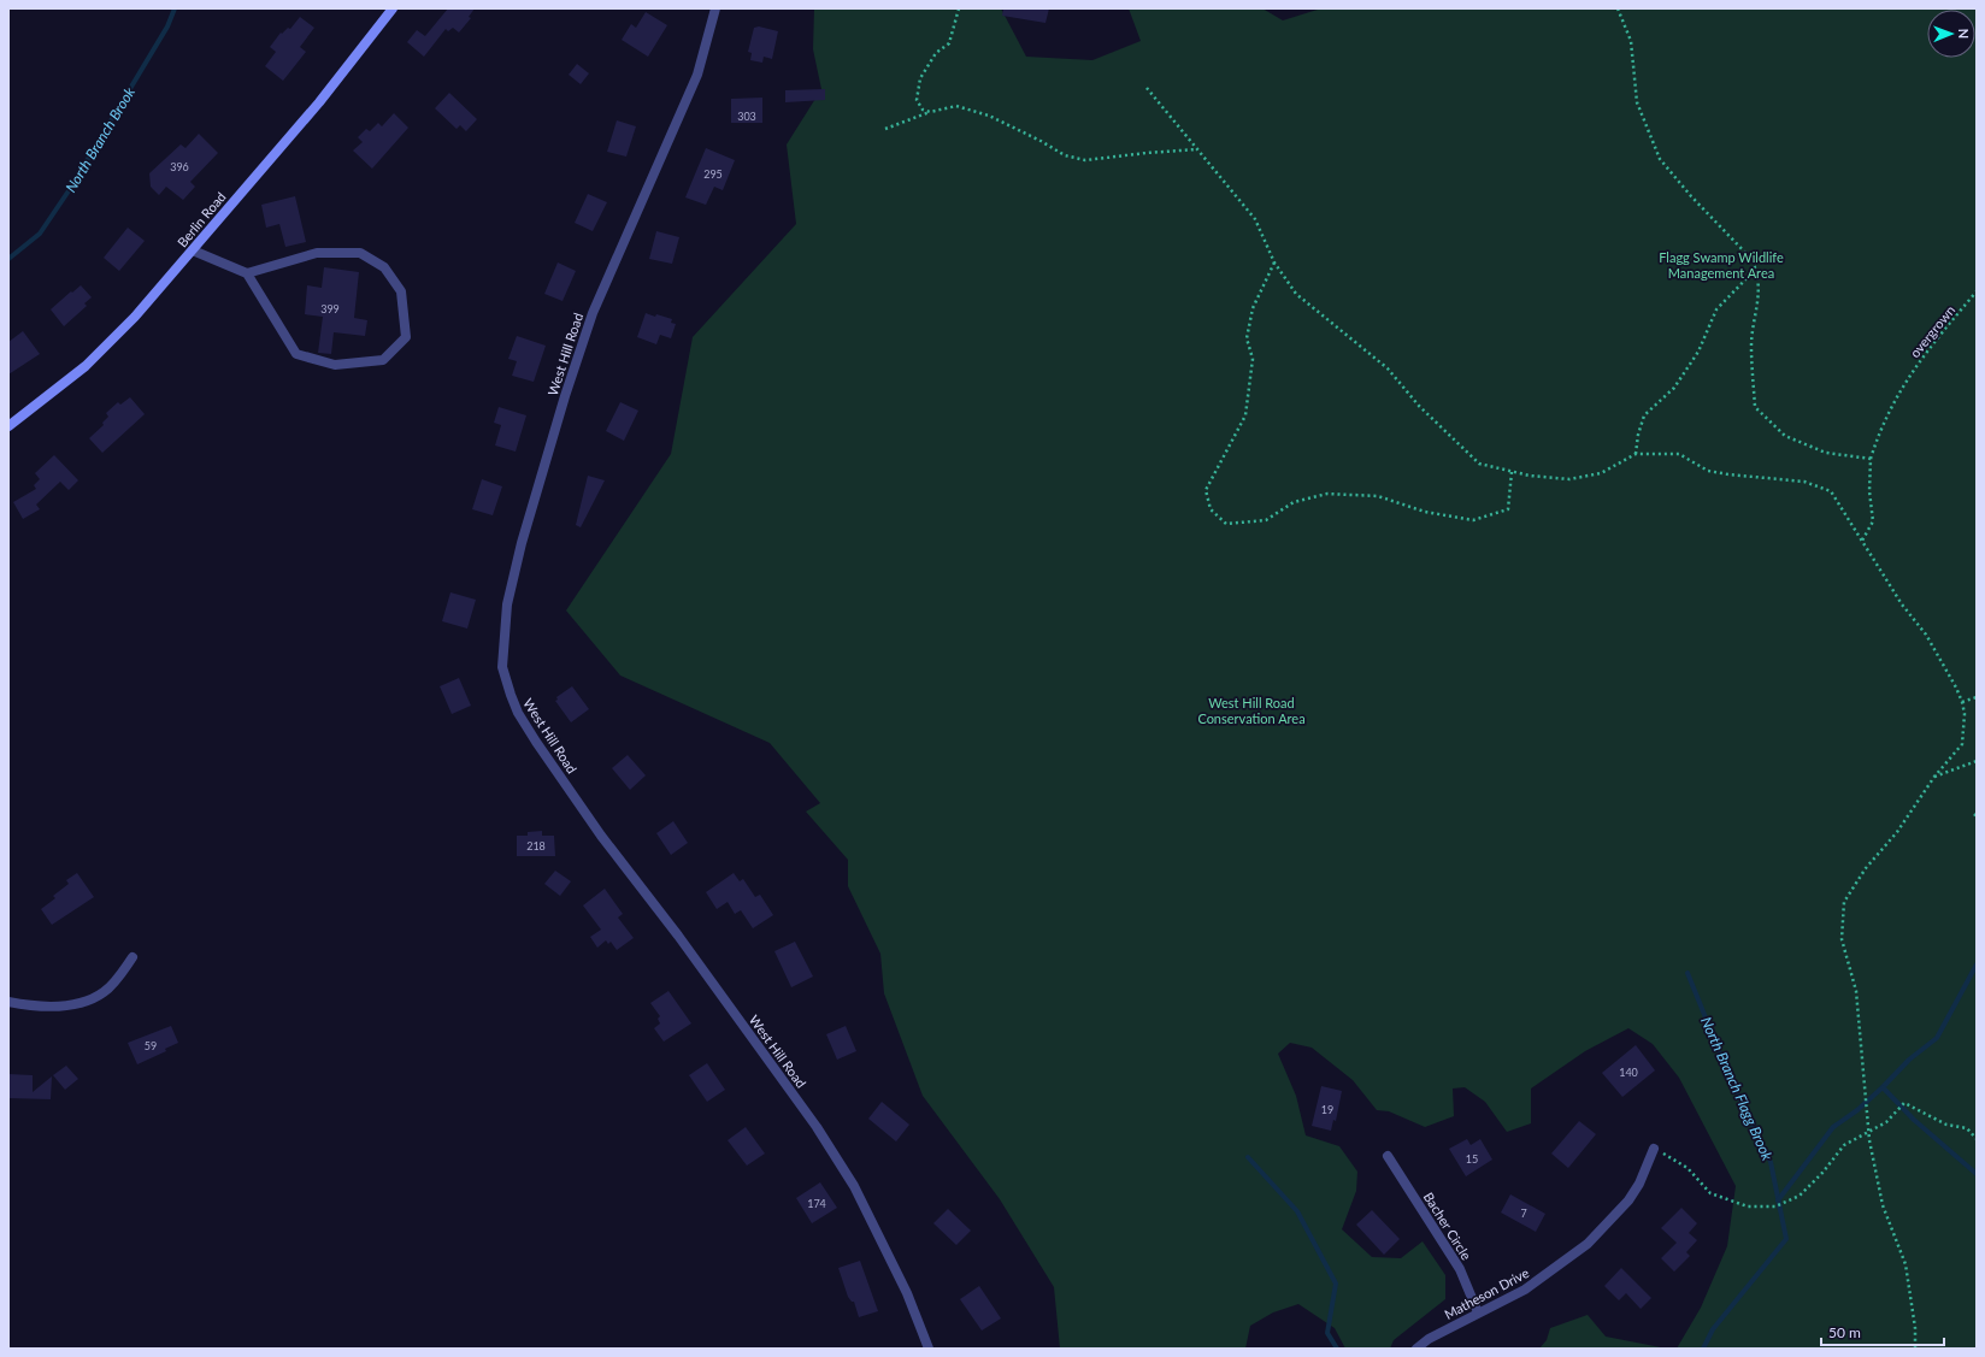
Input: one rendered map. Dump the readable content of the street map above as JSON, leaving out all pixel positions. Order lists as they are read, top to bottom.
{
  "streets": {
    "street": [
      "Berlin Road",
      "West Hill Road",
      "Bacher Circle",
      "Matheson Drive"
    ],
    "path": ["overgrown"]
  },
  "crossings": [
    ["Bacher Circle", "Matheson Drive"]
  ],
  "water": ["North Branch Brook", "North Branch Flagg Brook"],
  "parks": ["Flagg Swamp Wildlife Management Area", "West Hill Road Conservation Area"],
  "house_numbers": [
    "303",
    "396",
    "295",
    "399",
    "218",
    "59",
    "140",
    "19",
    "15",
    "174",
    "7"
  ],
  "scale_bar": "50 m",
  "north": "right"
}
